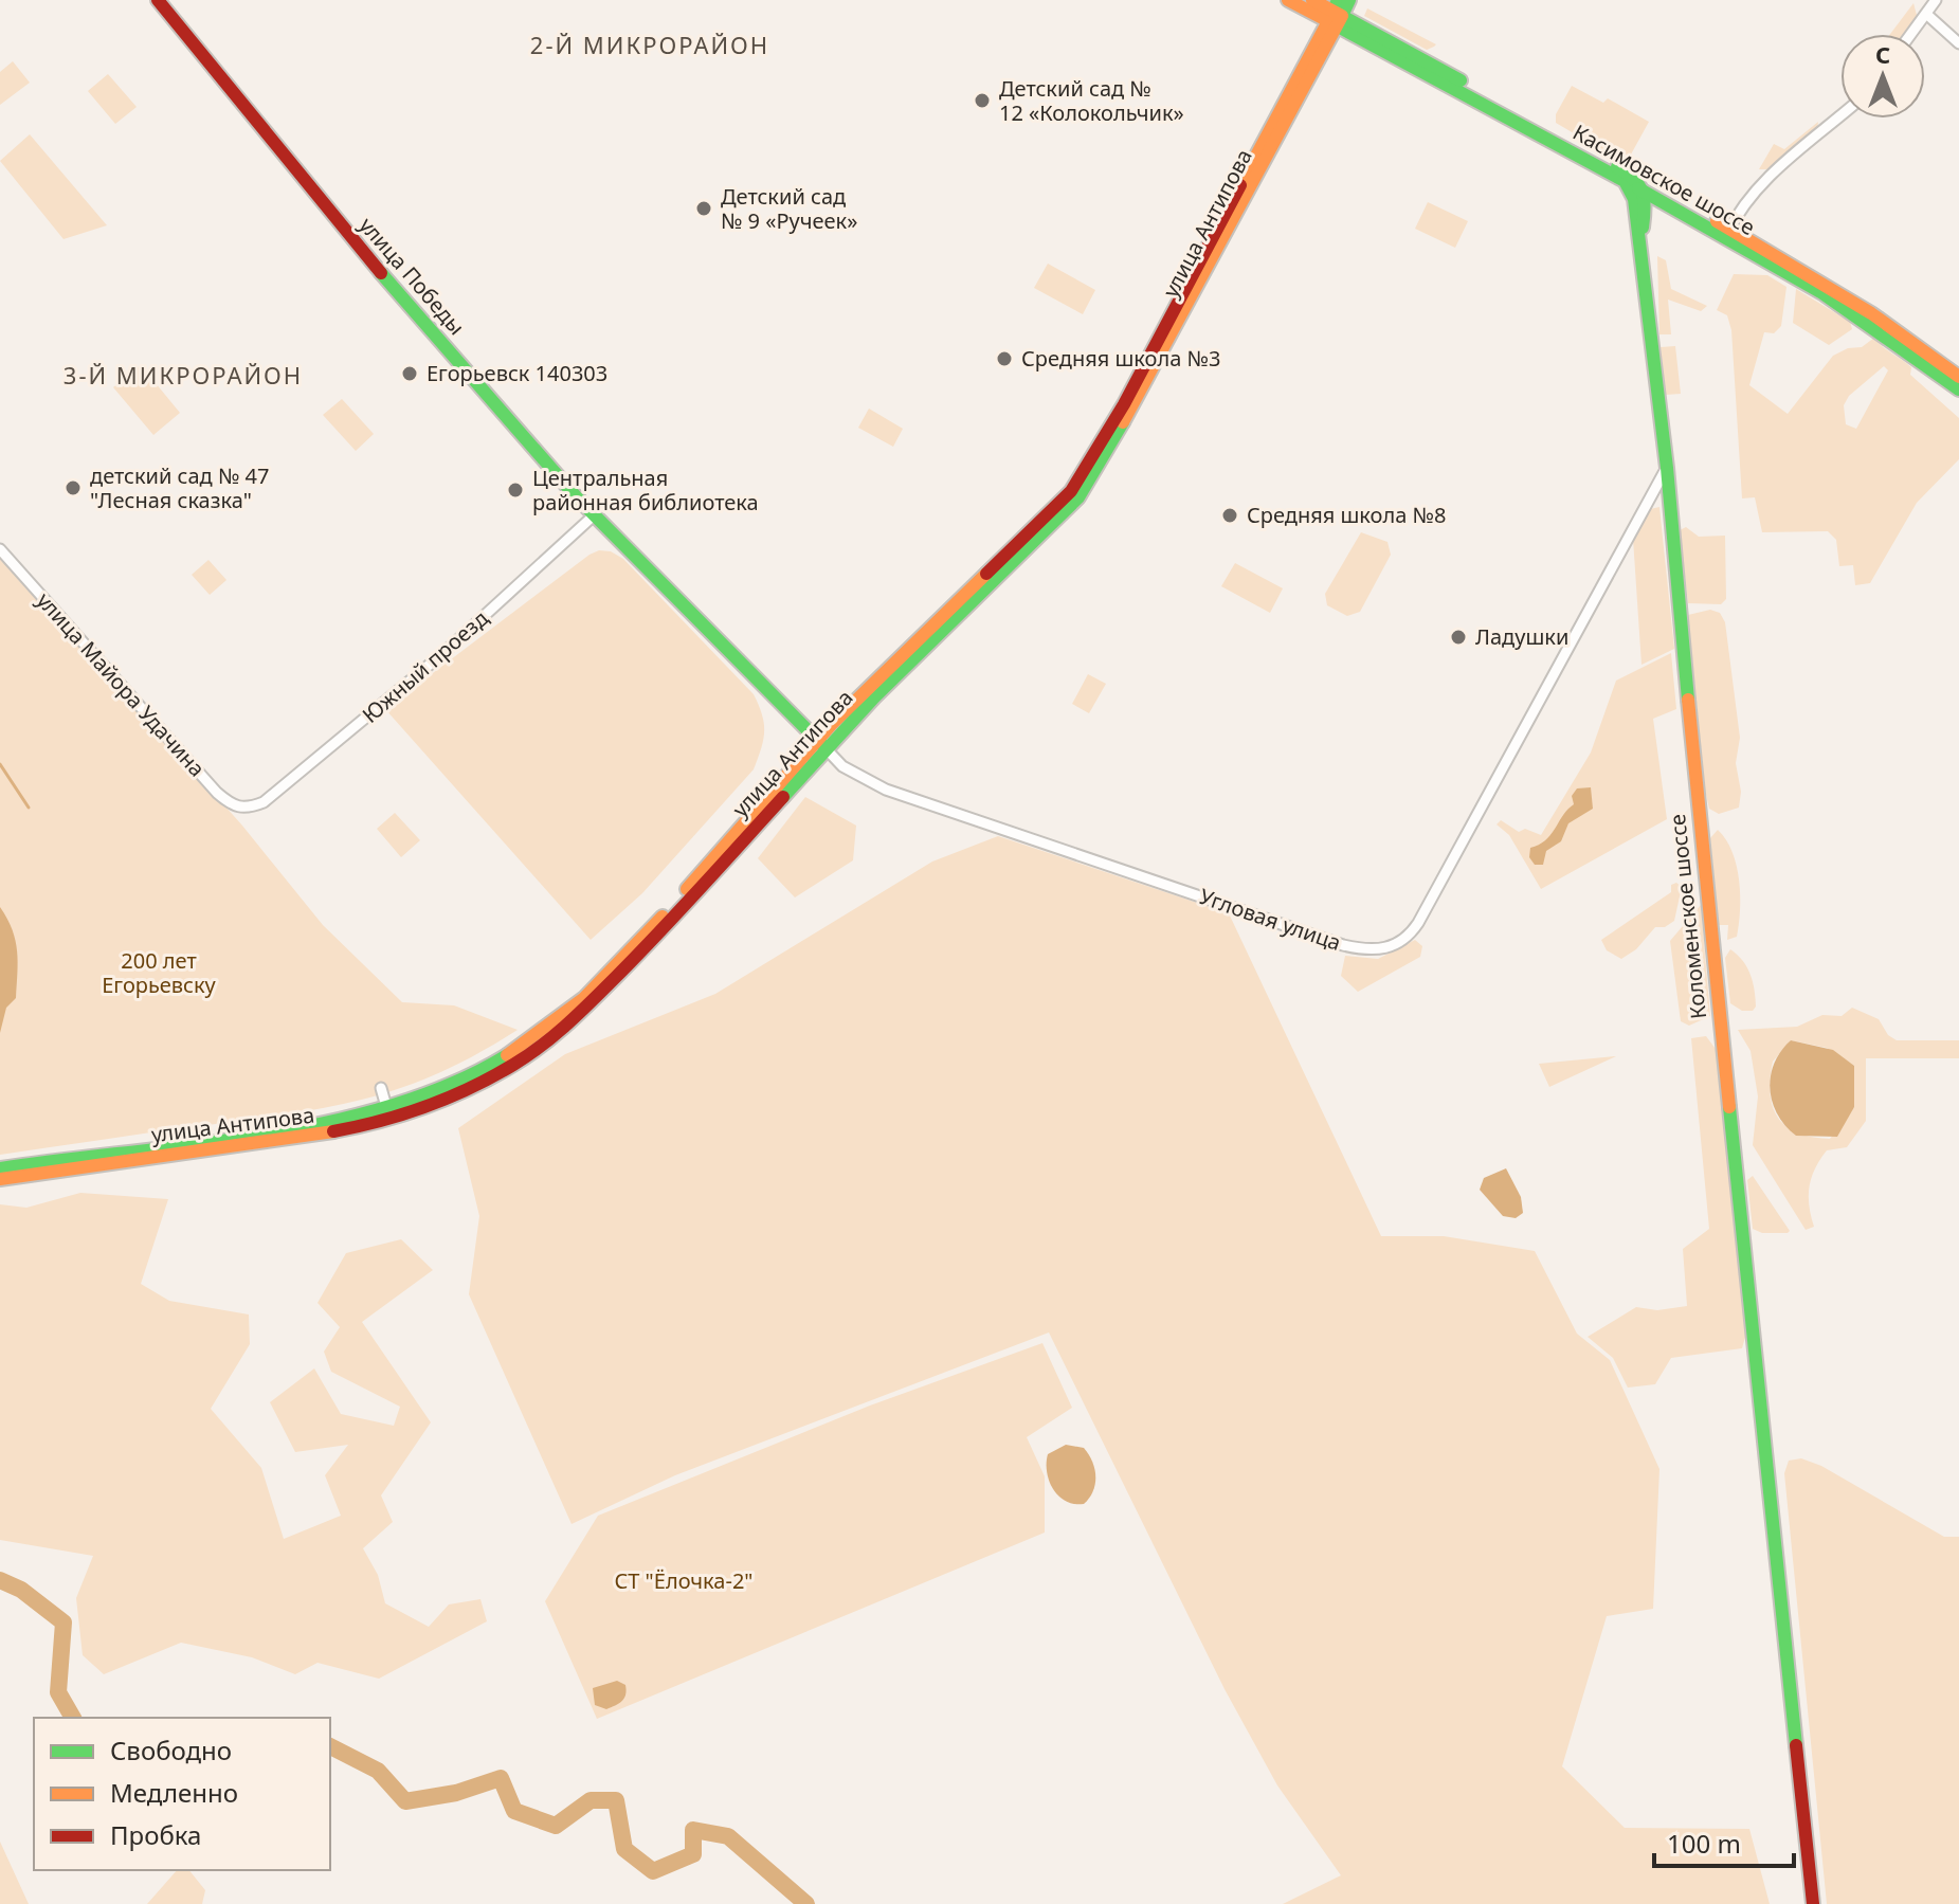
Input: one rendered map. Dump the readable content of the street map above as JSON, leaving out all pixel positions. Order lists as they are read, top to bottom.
{
  "streets": {
    "main road": [
      "Касимовское шоссе",
      "улица Антипова",
      "улица Победы",
      "Коломенское шоссе"
    ],
    "street": ["Южный проезд", "улица Майора Удачина", "Угловая улица"]
  },
  "crossings": [
    ["Касимовское шоссе", "улица Антипова"],
    ["Касимовское шоссе", "Коломенское шоссе"],
    ["улица Антипова", "улица Победы"],
    ["улица Антипова", "Угловая улица"],
    ["улица Победы", "Южный проезд"],
    ["улица Победы", "Угловая улица"],
    ["Южный проезд", "улица Майора Удачина"],
    ["Коломенское шоссе", "Угловая улица"]
  ],
  "districts": ["2-Й МИКРОРАЙОН", "3-Й МИКРОРАЙОН"],
  "parks": ["200 лет Егорьевску", "СТ \"Ёлочка-2\""],
  "places": [
    "Детский сад № 12 «Колокольчик»",
    "Детский сад № 9 «Ручеек»",
    "Средняя школа №3",
    "Егорьевск 140303",
    "детский сад № 47 \"Лесная сказка\"",
    "Центральная районная библиотека",
    "Средняя школа №8",
    "Ладушки"
  ],
  "legend": ["Свободно", "Медленно", "Пробка"],
  "scale_bar": "100 m",
  "north": "top"
}
